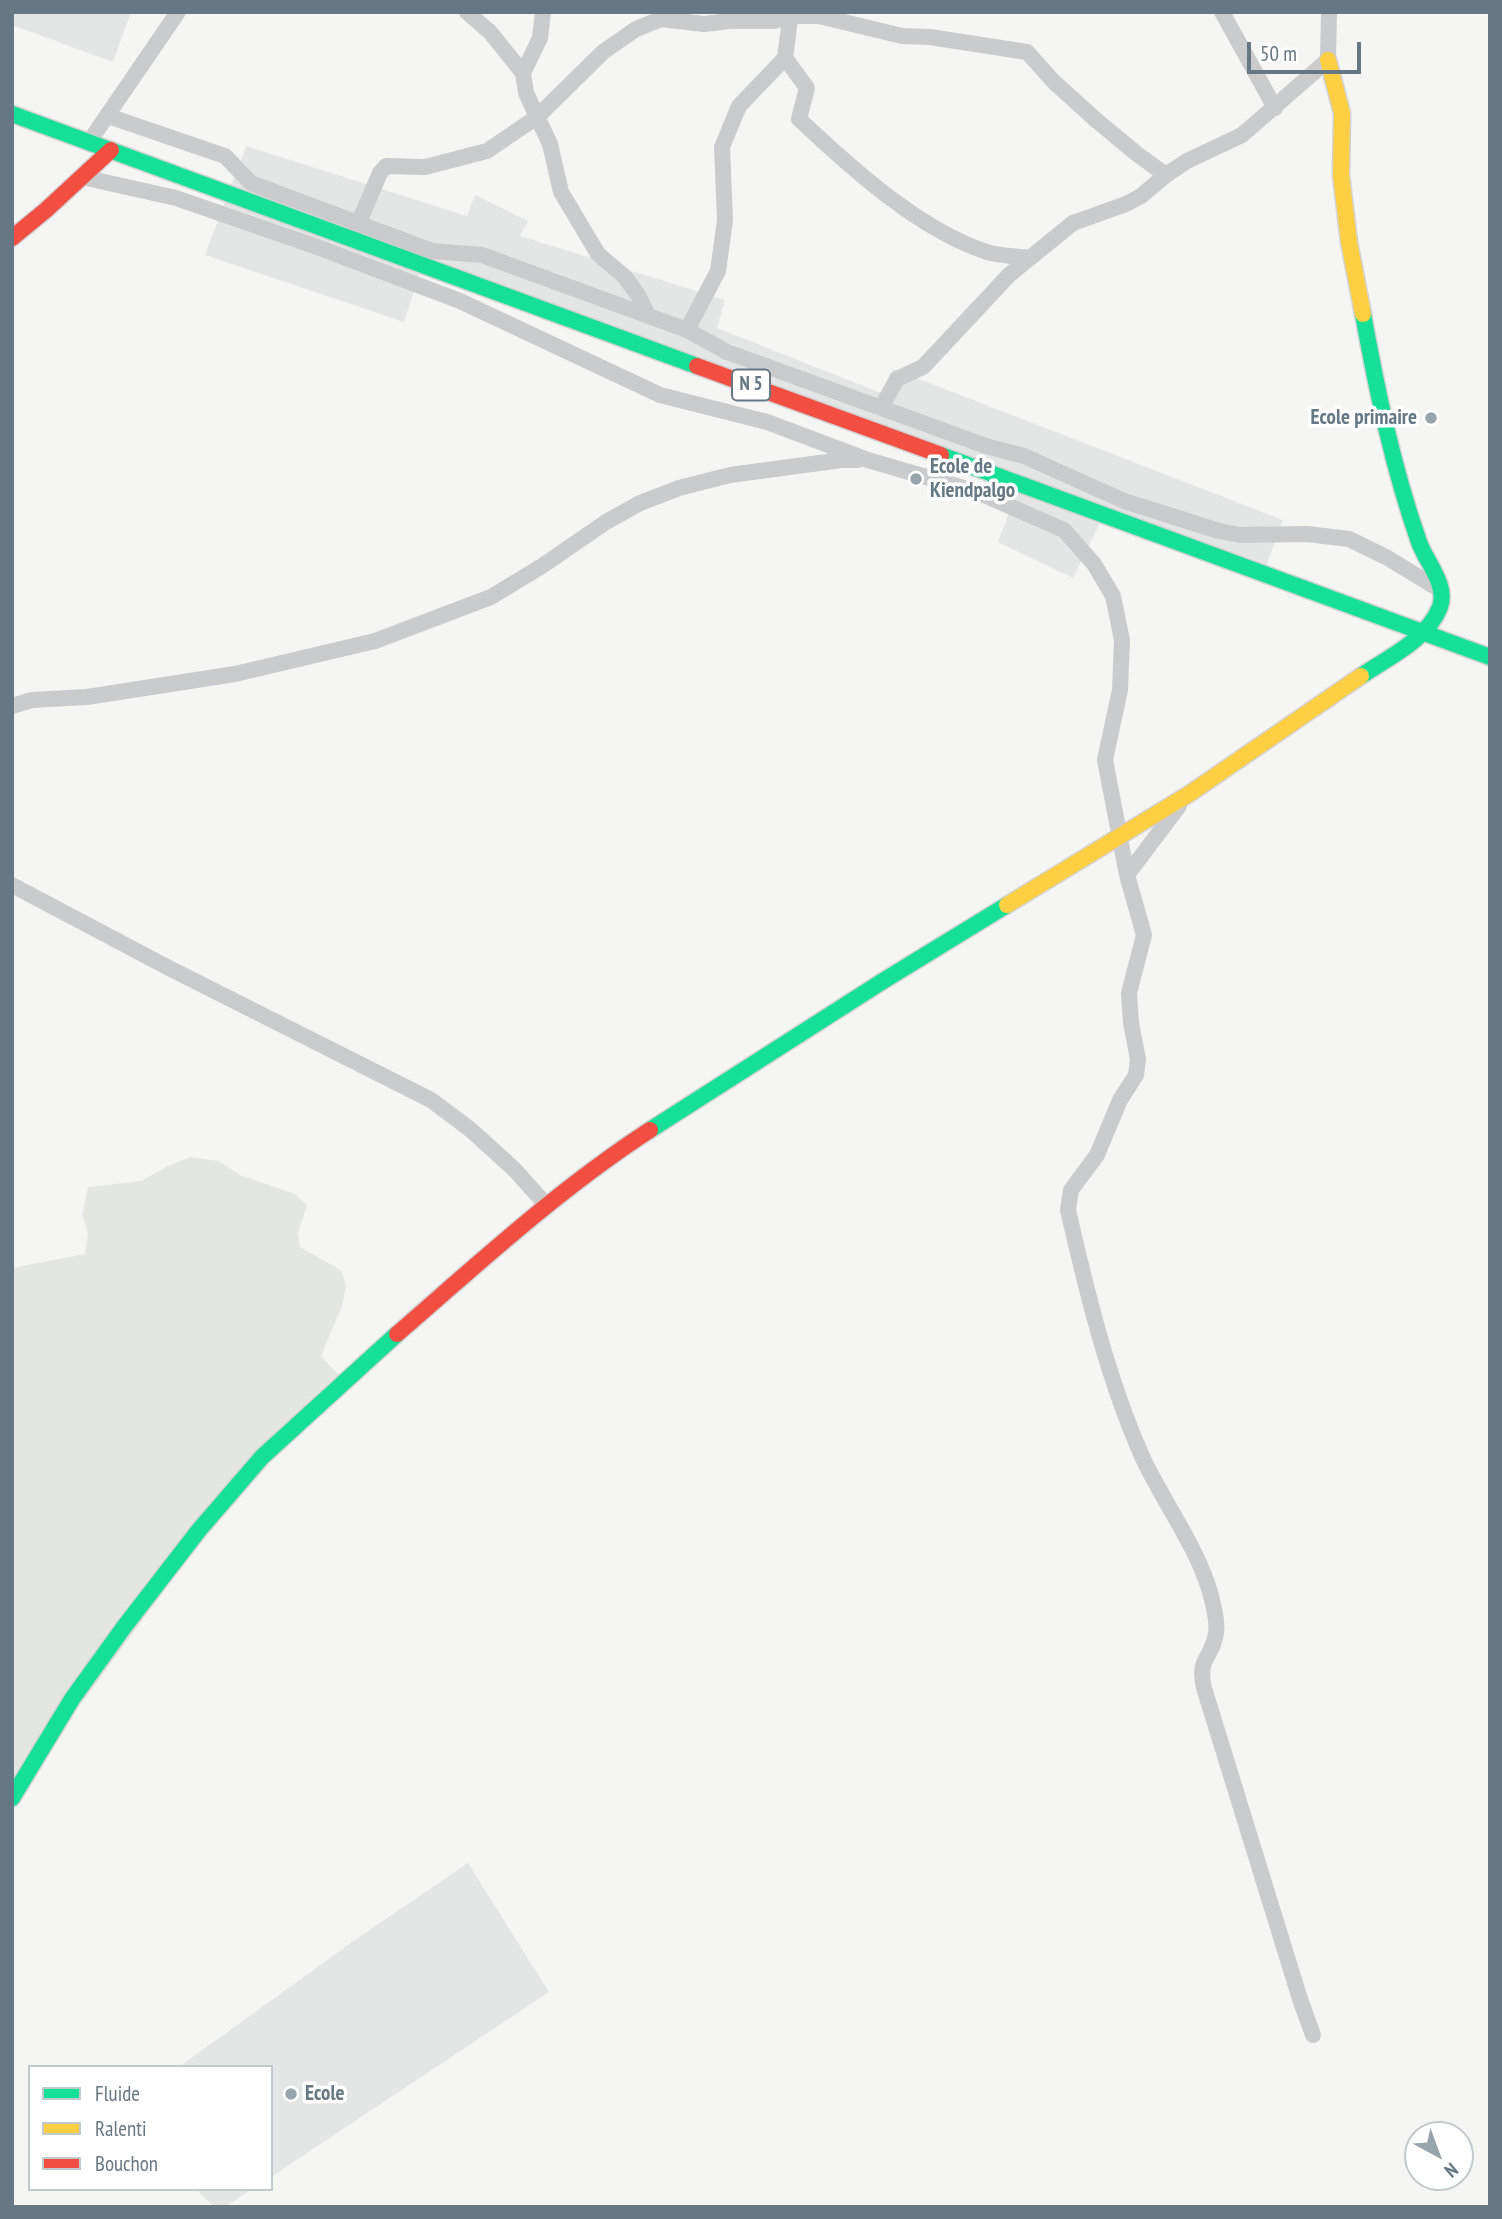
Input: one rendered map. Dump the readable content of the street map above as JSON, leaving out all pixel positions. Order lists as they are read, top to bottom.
{
  "streets": {
    "main road": ["N 5"]
  },
  "places": ["Ecole primaire", "Ecole de Kiendpalgo", "Ecole"],
  "legend": ["Fluide", "Ralenti", "Bouchon"],
  "scale_bar": "50 m",
  "north": "bottom right"
}
